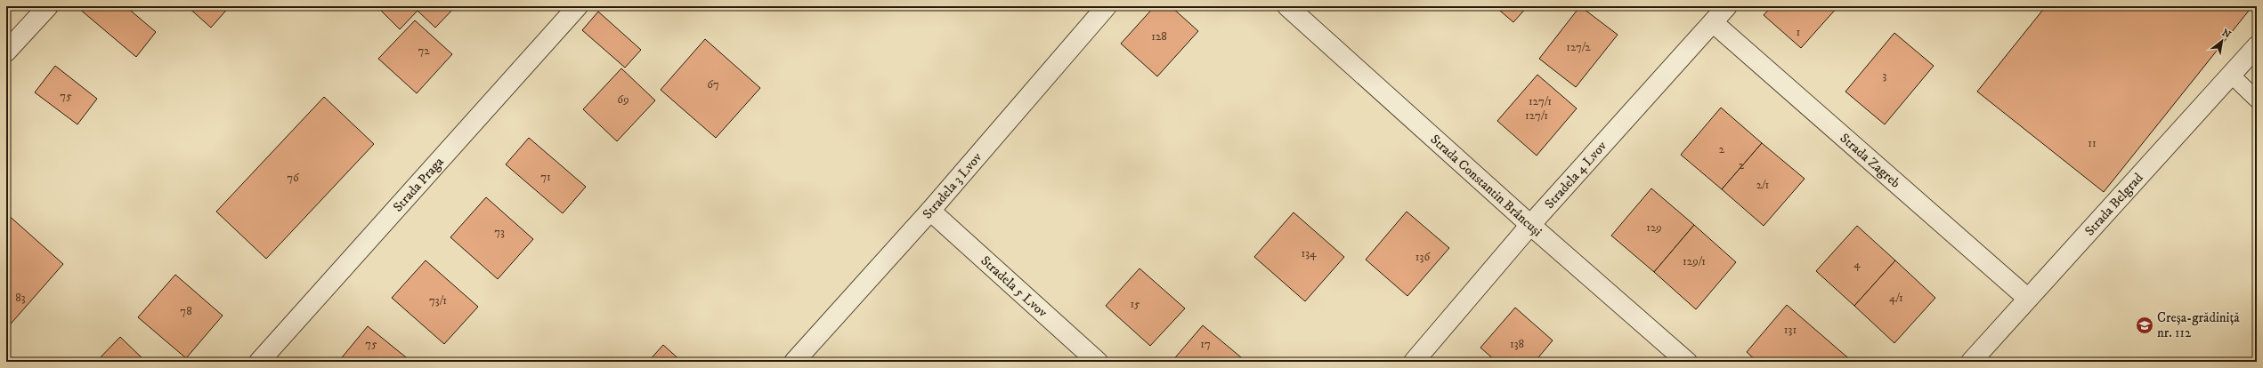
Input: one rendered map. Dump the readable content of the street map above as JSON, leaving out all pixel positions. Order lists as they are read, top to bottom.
{
  "streets": {
    "street": [
      "Strada Zagreb",
      "Stradela 4 Lvov",
      "Strada Praga",
      "Strada Constantin Brâncuși",
      "Stradela 3 Lvov",
      "Strada Belgrad",
      "Stradela 5 Lvov"
    ]
  },
  "crossings": [
    ["Strada Zagreb", "Stradela 4 Lvov"],
    ["Strada Zagreb", "Strada Belgrad"],
    ["Stradela 4 Lvov", "Strada Constantin Brâncuși"],
    ["Stradela 3 Lvov", "Stradela 5 Lvov"]
  ],
  "places": {
    "school or university": ["Creșa-grădiniță nr. 112"]
  },
  "house_numbers": [
    "1",
    "128",
    "127/2",
    "72",
    "3",
    "67",
    "75",
    "69",
    "127/1",
    "127/1",
    "11",
    "2",
    "2",
    "71",
    "76",
    "2/1",
    "129",
    "73",
    "134",
    "136",
    "129/1",
    "4",
    "83",
    "4/1",
    "73/1",
    "15",
    "78",
    "131",
    "75",
    "17",
    "138"
  ],
  "north": "top right"
}
